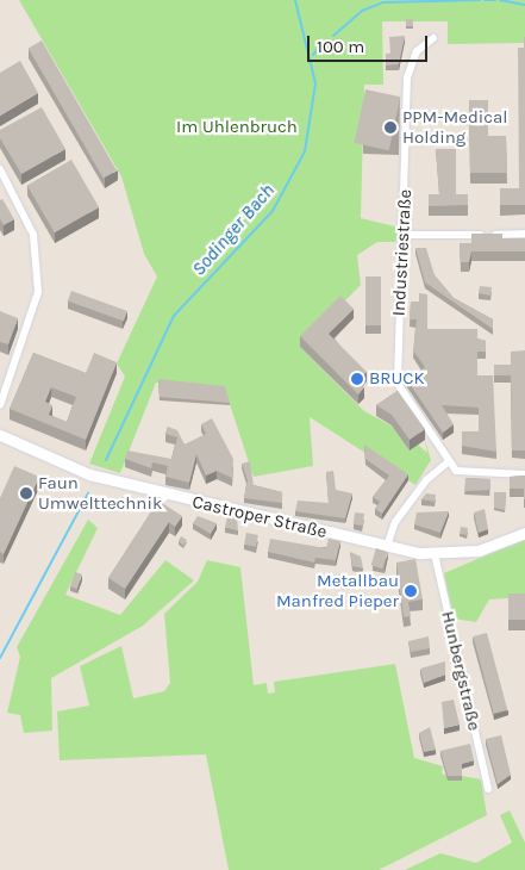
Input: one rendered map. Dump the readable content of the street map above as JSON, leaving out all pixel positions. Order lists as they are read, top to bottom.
{
  "streets": {
    "main road": ["Castroper Straße"],
    "street": ["Industriestraße", "Hunbergstraße"]
  },
  "crossings": [
    ["Castroper Straße", "Hunbergstraße"]
  ],
  "water": ["Sodinger Bach"],
  "parks": ["Im Uhlenbruch"],
  "places": [
    "PPM-Medical Holding",
    "BRUCK",
    "Faun Umwelttechnik",
    "Metallbau Manfred Pieper"
  ],
  "scale_bar": "100 m"
}
